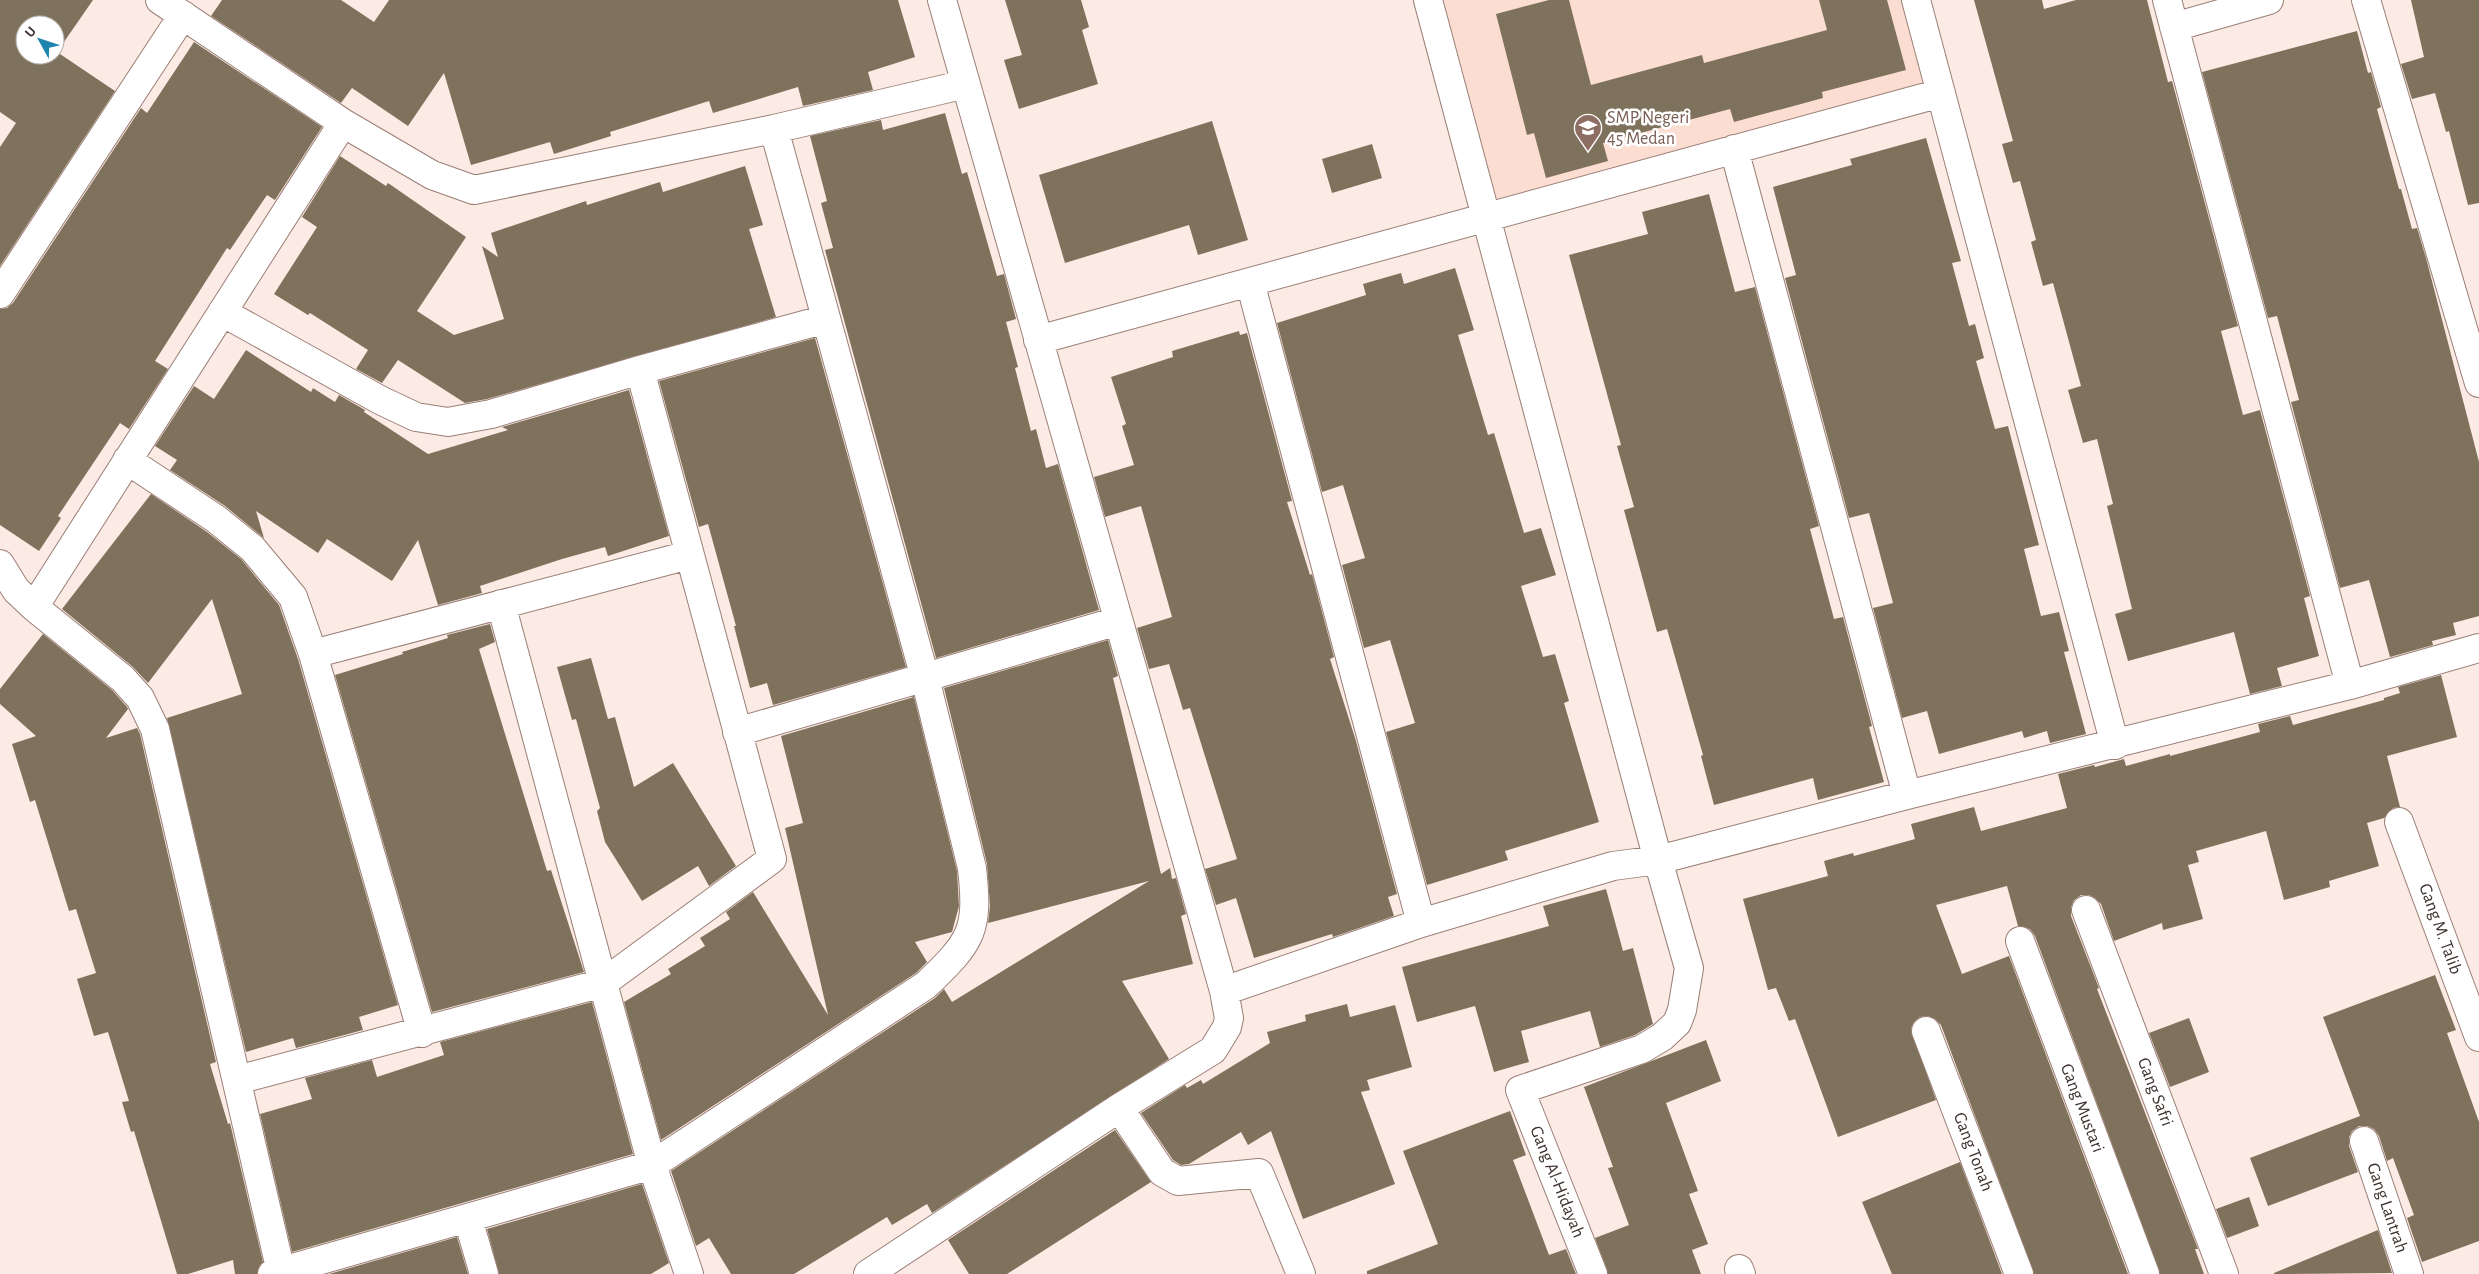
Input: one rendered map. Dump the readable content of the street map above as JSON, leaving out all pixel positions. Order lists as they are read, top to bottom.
{
  "streets": {
    "street": [
      "Gang M. Talib",
      "Gang Safri",
      "Gang Mustari",
      "Gang Tonah",
      "Gang Al-Hidayah",
      "Gang Lantrah"
    ]
  },
  "places": {
    "school or university": ["SMP Negeri 45 Medan"]
  },
  "north": "top left"
}
